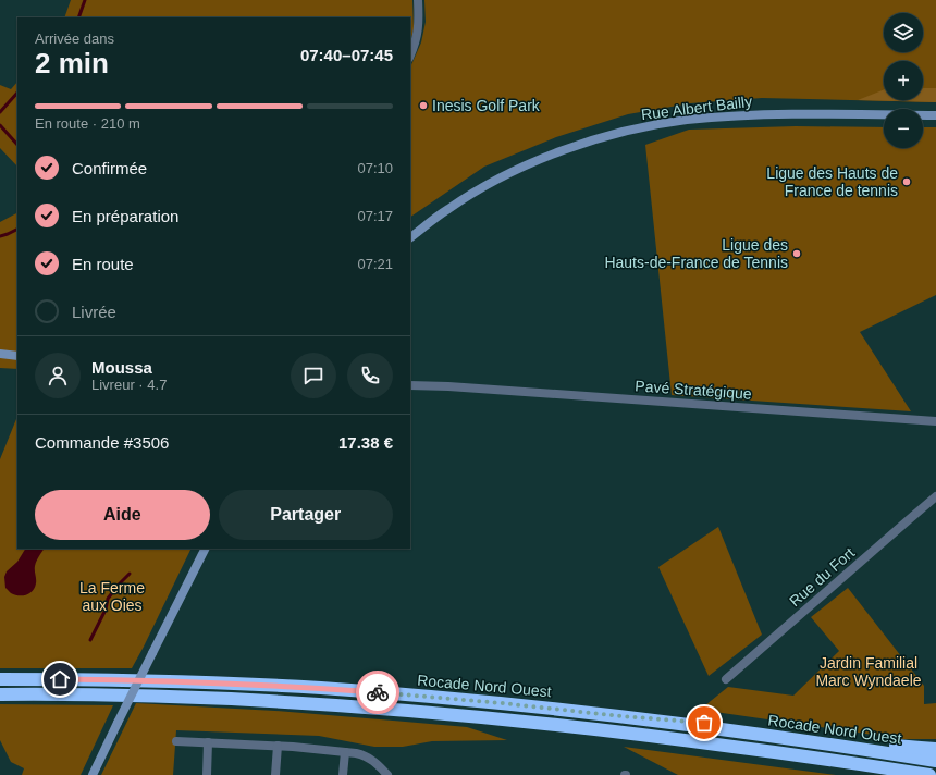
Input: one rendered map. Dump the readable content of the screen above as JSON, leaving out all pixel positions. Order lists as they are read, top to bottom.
{
  "streets": {
    "highway": ["Rocade Nord Ouest"],
    "main road": ["Rue Albert Bailly"],
    "street": ["Pavé Stratégique", "Rue du Fort"]
  },
  "parks": ["La Ferme aux Oies", "Jardin Familial Marc Wyndaele"],
  "places": ["Inesis Golf Park", "Ligue des Hauts de France de tennis", "Ligue des Hauts-de-France de Tennis"],
  "page": {
    "map_buttons": ["+", "−"],
    "heading": ["2 min", "Arrivée dans", "07:40–07:45"],
    "panel": [
      "Moussa",
      "Livreur · 4.7",
      "Commande #3506",
      "17.38 €"
    ],
    "bar": "En route · 210 m",
    "list": [
      ["Confirmée", "07:10"],
      ["En préparation", "07:17"],
      ["En route", "07:21"],
      "Livrée"
    ],
    "buttons": ["Aide", "Partager"]
  }
}
